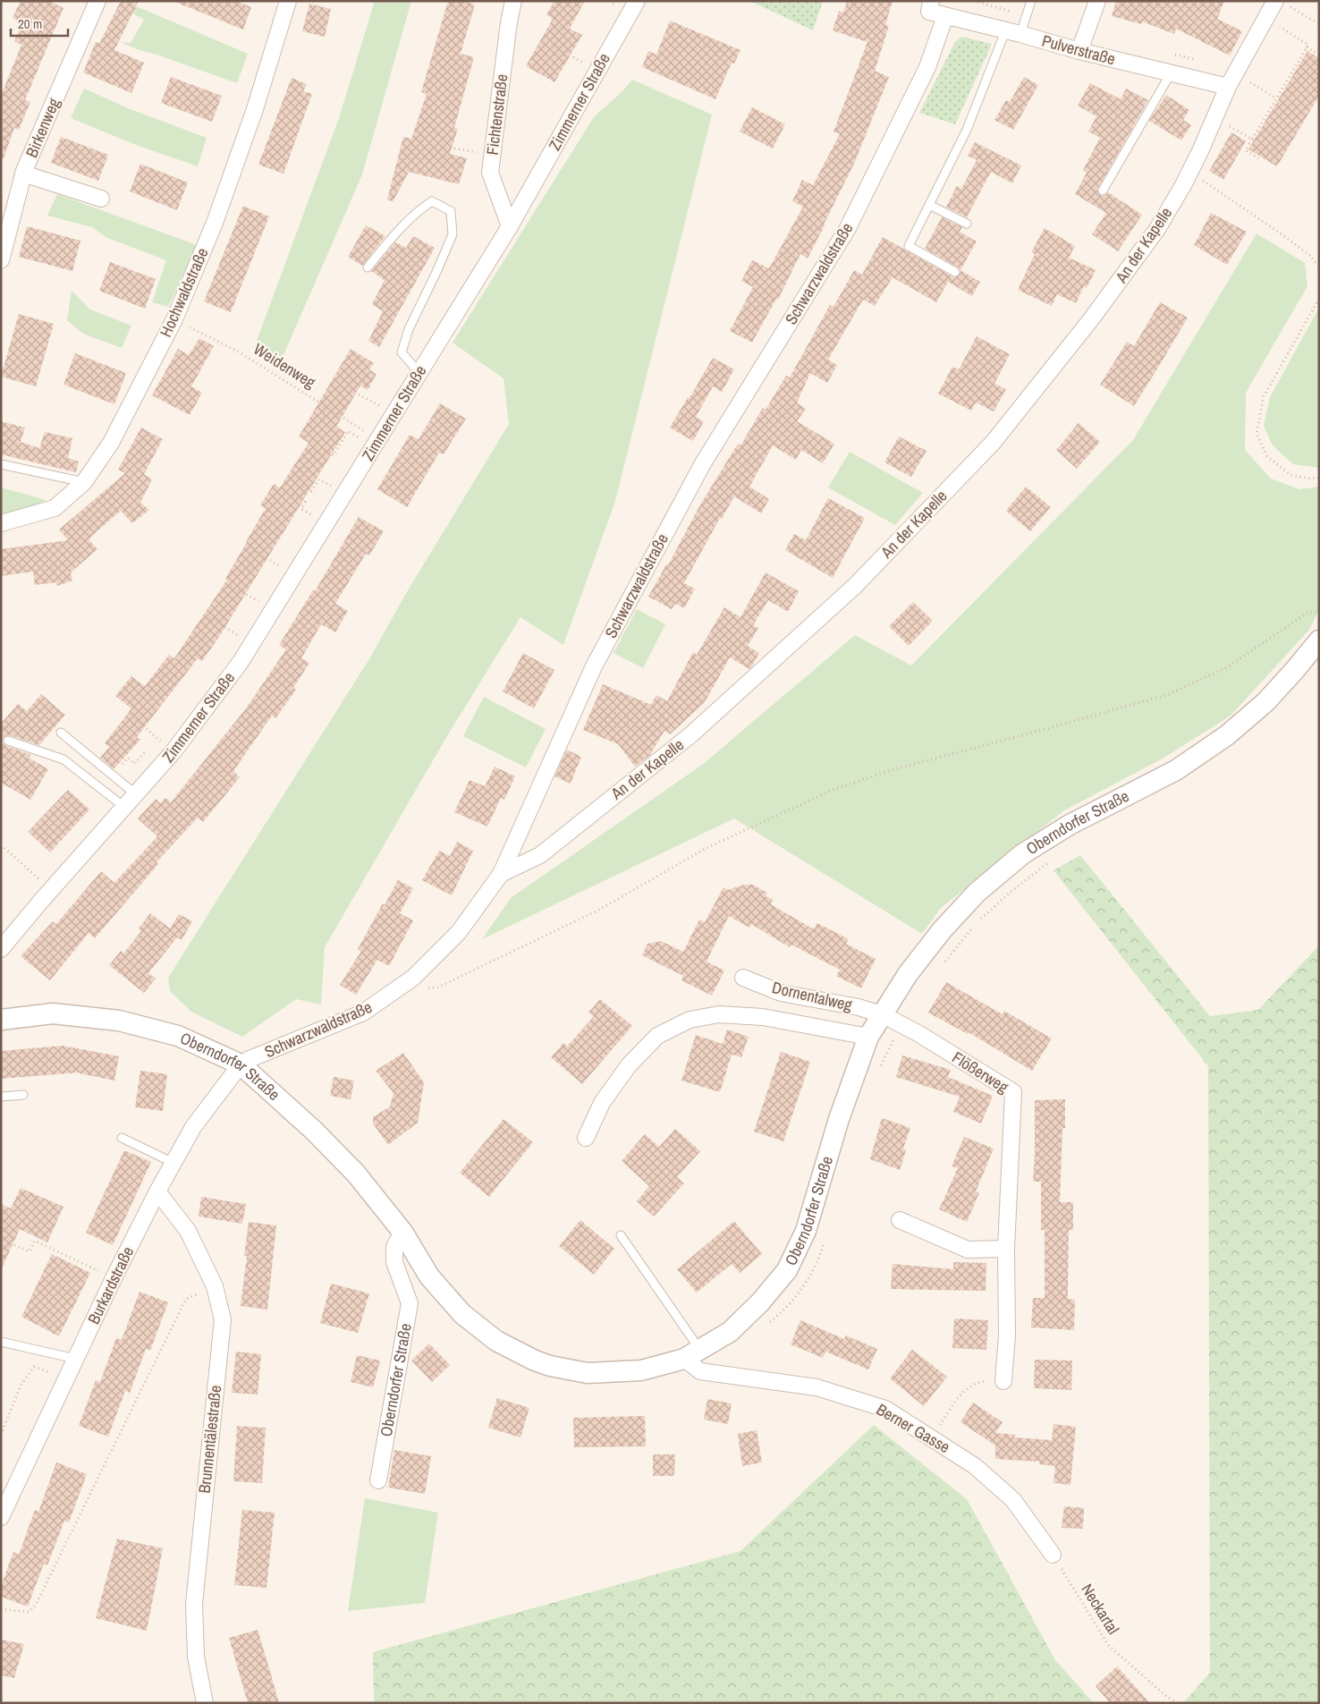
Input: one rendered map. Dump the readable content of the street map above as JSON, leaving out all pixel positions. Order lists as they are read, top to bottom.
{
  "streets": {
    "street": [
      "Pulverstraße",
      "Zimmerner Straße",
      "Fichtenstraße",
      "Birkenweg",
      "An der Kapelle",
      "Schwarzwaldstraße",
      "Hochwaldstraße",
      "Oberndorfer Straße",
      "Dornentalweg",
      "Flößerweg",
      "Burkardstraße",
      "Berner Gasse",
      "Brunnentälestraße"
    ],
    "path": ["Weidenweg", "Neckartal"]
  },
  "crossings": [
    ["Pulverstraße", "An der Kapelle"],
    ["Pulverstraße", "Schwarzwaldstraße"],
    ["Zimmerner Straße", "Fichtenstraße"],
    ["Zimmerner Straße", "Weidenweg"],
    ["An der Kapelle", "Schwarzwaldstraße"],
    ["Schwarzwaldstraße", "Oberndorfer Straße"],
    ["Schwarzwaldstraße", "Burkardstraße"],
    ["Hochwaldstraße", "Weidenweg"],
    ["Oberndorfer Straße", "Dornentalweg"],
    ["Oberndorfer Straße", "Flößerweg"],
    ["Oberndorfer Straße", "Burkardstraße"],
    ["Oberndorfer Straße", "Berner Gasse"],
    ["Dornentalweg", "Flößerweg"],
    ["Burkardstraße", "Brunnentälestraße"],
    ["Berner Gasse", "Neckartal"]
  ],
  "scale_bar": "20 m"
}
